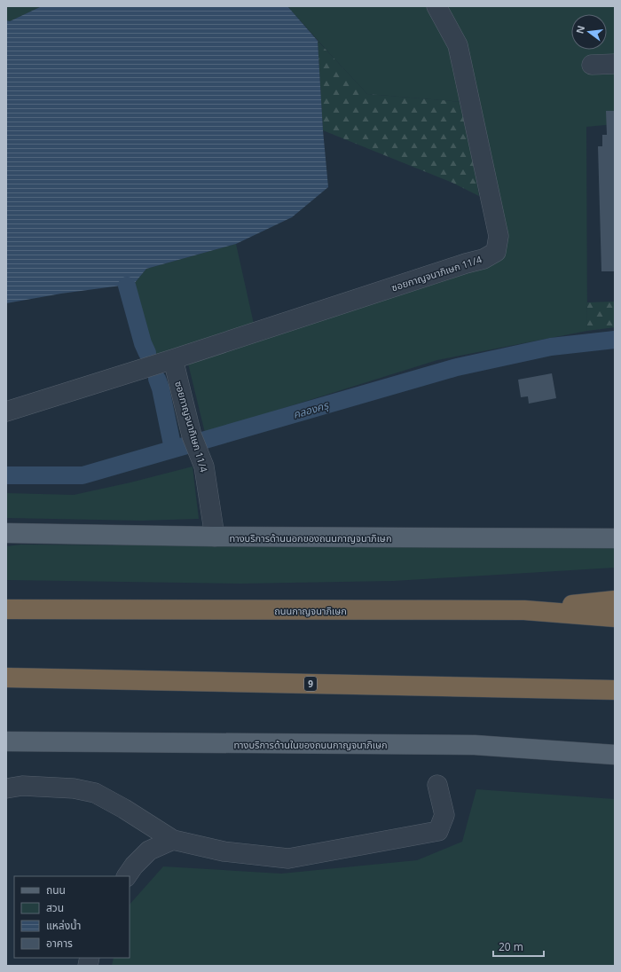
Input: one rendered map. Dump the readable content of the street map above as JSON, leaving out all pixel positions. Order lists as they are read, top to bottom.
{
  "streets": {
    "highway": ["ถนนกาญจนาภิเษก", "9"],
    "main road": ["ทางบริการด้านนอกของถนนกาญจนาภิเษก", "ทางบริการด้านในของถนนกาญจนาภิเษก"],
    "street": ["ซอยกาญจนาภิเษก 11/4"]
  },
  "crossings": [
    ["ซอยกาญจนาภิเษก 11/4", "ทางบริการด้านนอกของถนนกาญจนาภิเษก"]
  ],
  "water": ["คลองครุ"],
  "legend": [
    "ถนน",
    "สวน",
    "แหล่งน้ำ",
    "อาคาร"
  ],
  "scale_bar": "20 m",
  "north": "left"
}
